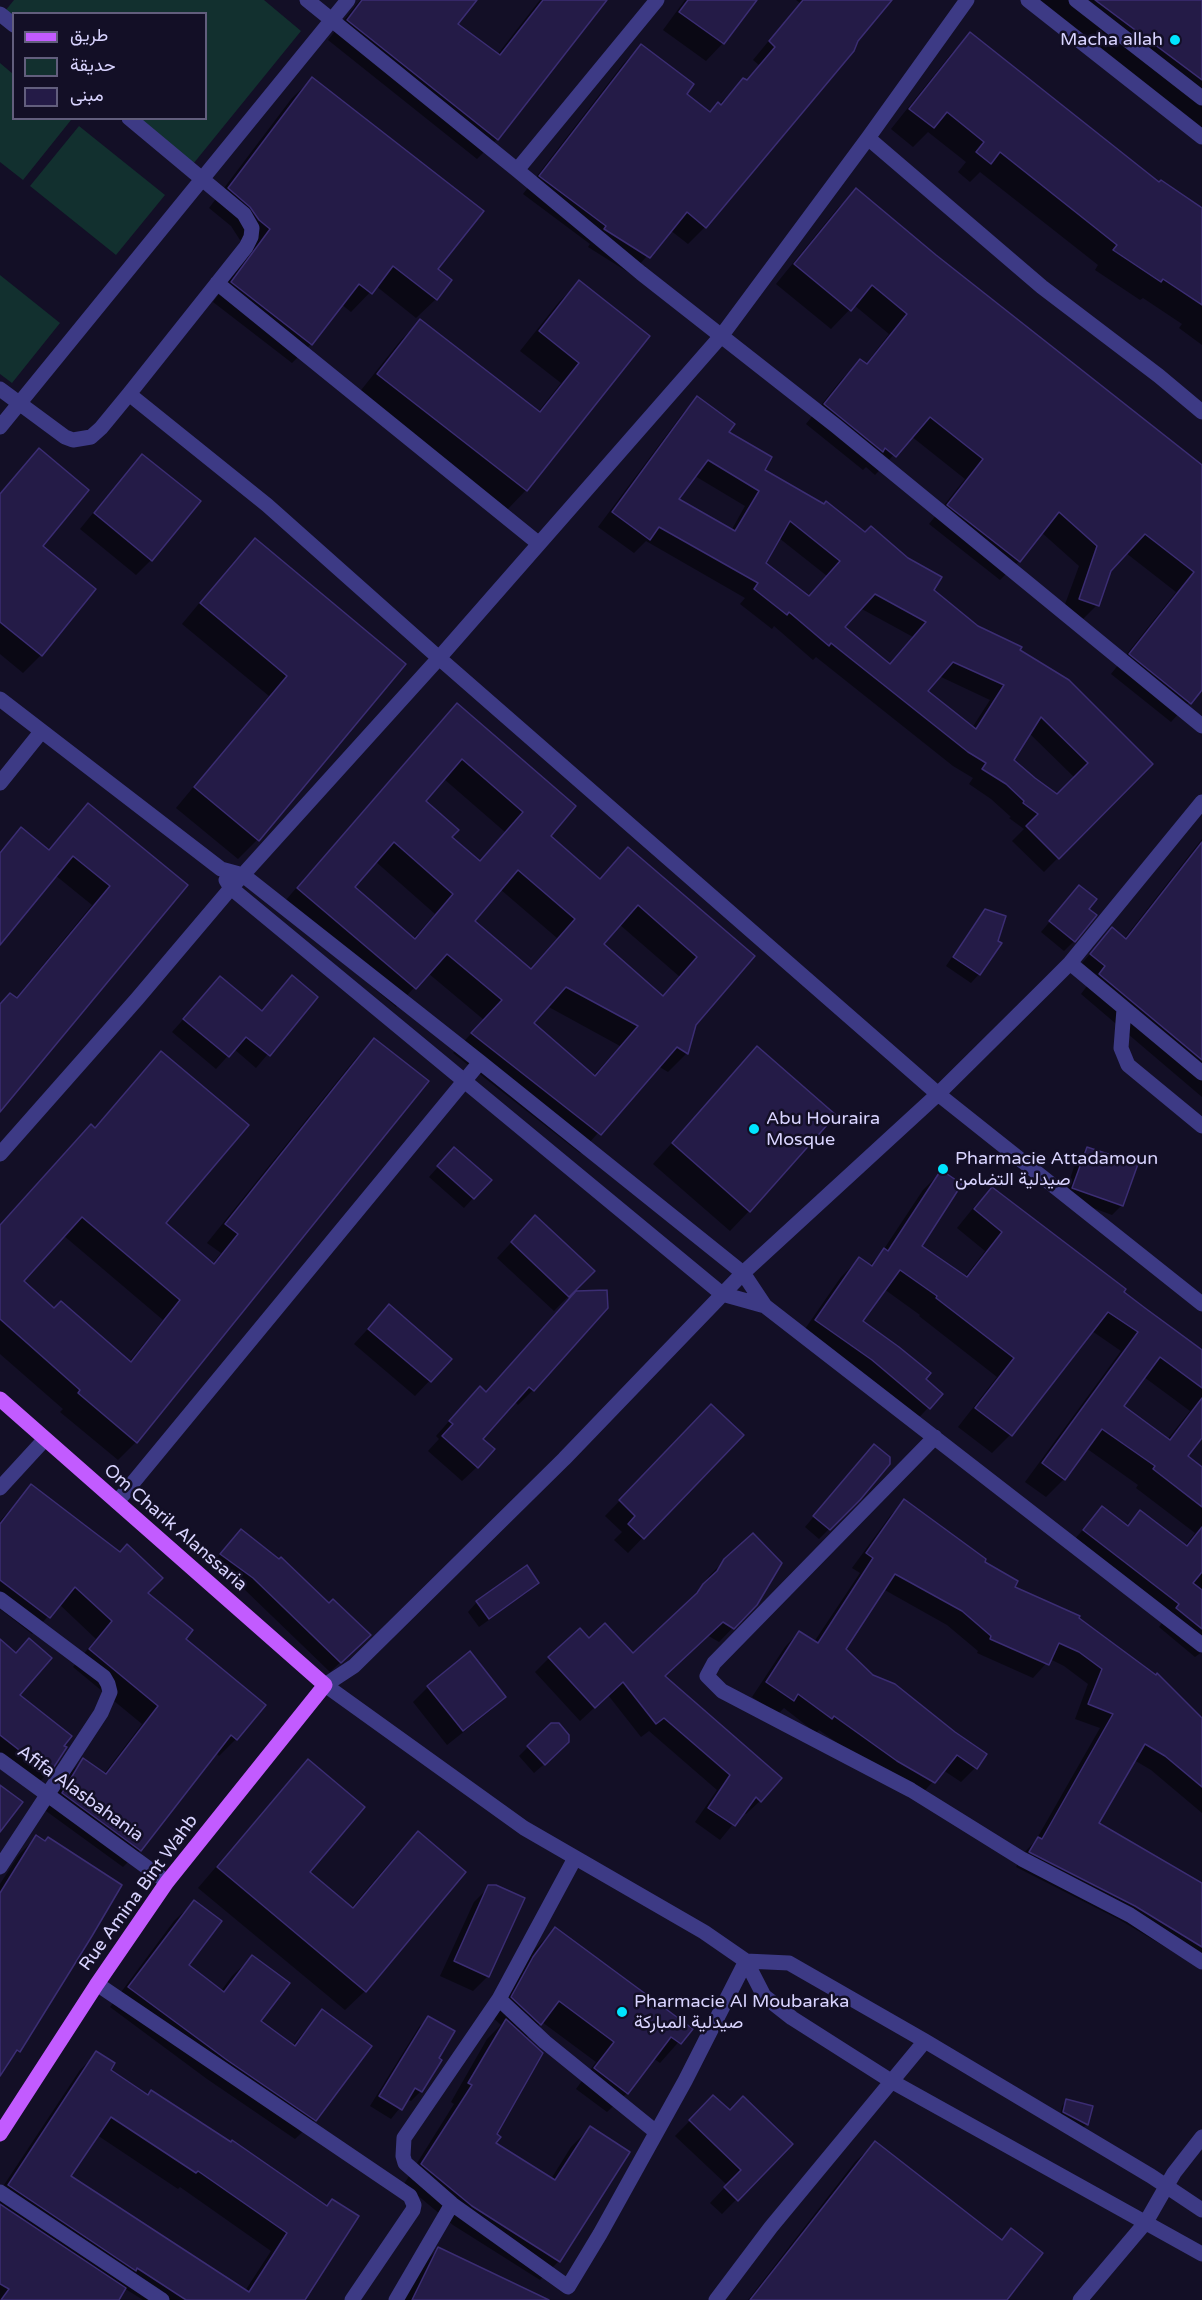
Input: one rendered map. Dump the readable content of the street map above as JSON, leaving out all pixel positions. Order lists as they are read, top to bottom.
{
  "streets": {
    "main road": ["Om Charik Alanssaria", "Rue Amina Bint Wahb"],
    "street": ["Afifa Alasbahania"]
  },
  "crossings": [
    ["Om Charik Alanssaria", "Rue Amina Bint Wahb"],
    ["Afifa Alasbahania", "Rue Amina Bint Wahb"]
  ],
  "places": [
    "Macha allah",
    "Abu Houraira Mosque",
    "Pharmacie Attadamoun صيدلية التضامن",
    "Pharmacie Al Moubaraka صيدلية المباركة"
  ],
  "legend": ["طريق", "حديقة", "مبنى"]
}
